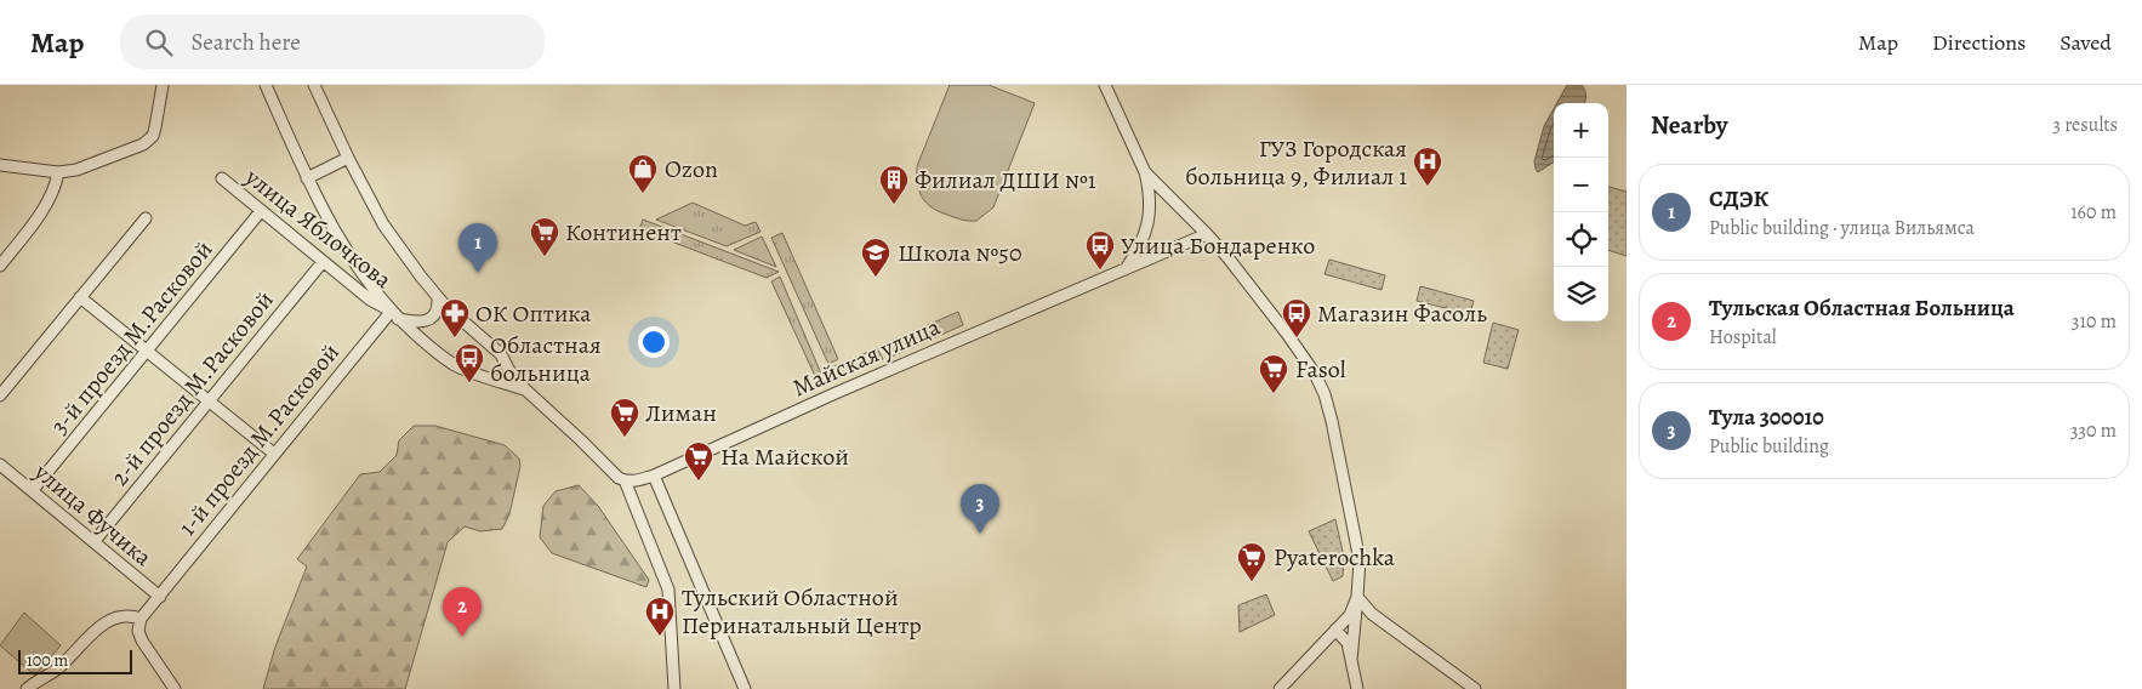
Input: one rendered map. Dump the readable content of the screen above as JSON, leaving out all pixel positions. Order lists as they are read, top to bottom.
{
  "streets": {
    "street": [
      "улица Яблочкова",
      "3-й проезд М.Расковой",
      "Майская улица",
      "2-й проезд М.Расковой",
      "1-й проезд М.Расковой",
      "улица Фучика"
    ]
  },
  "crossings": [
    ["улица Яблочкова", "3-й проезд М.Расковой"],
    ["улица Яблочкова", "2-й проезд М.Расковой"],
    ["улица Яблочкова", "1-й проезд М.Расковой"],
    ["3-й проезд М.Расковой", "улица Фучика"],
    ["2-й проезд М.Расковой", "улица Фучика"],
    ["1-й проезд М.Расковой", "улица Фучика"]
  ],
  "places": {
    "hospital": ["ГУЗ Городская больница 9, Филиал 1", "Тульский Областной Перинатальный Центр"],
    "shop": ["Ozon"],
    "building": ["Филиал ДШИ №1"],
    "supermarket": [
      "Континент",
      "Fasol",
      "Лиман",
      "На Майской",
      "Pyaterochka"
    ],
    "bus stop": ["Улица Бондаренко", "Магазин Фасоль", "Областная больница"],
    "school or university": ["Школа №50"],
    "pharmacy": ["ОК Оптика"]
  },
  "scale_bar": "100 m",
  "page": {
    "header": "Map",
    "search": "Search here",
    "nav": ["Map", "Directions", "Saved"],
    "heading": ["Nearby", "3 results"],
    "map_buttons": ["+", "−"],
    "list": [
      {
        "mark": "1",
        "name": "СДЭК",
        "note": "Public building · улица Вильямса",
        "value": "160 m"
      },
      {
        "mark": "2",
        "name": "Тульская Областная Больница",
        "note": "Hospital",
        "value": "310 m"
      },
      {
        "mark": "3",
        "name": "Тула 300010",
        "note": "Public building",
        "value": "330 m"
      }
    ],
    "pins": ["1", "3", "2"],
    "scale": "100 m"
  }
}
